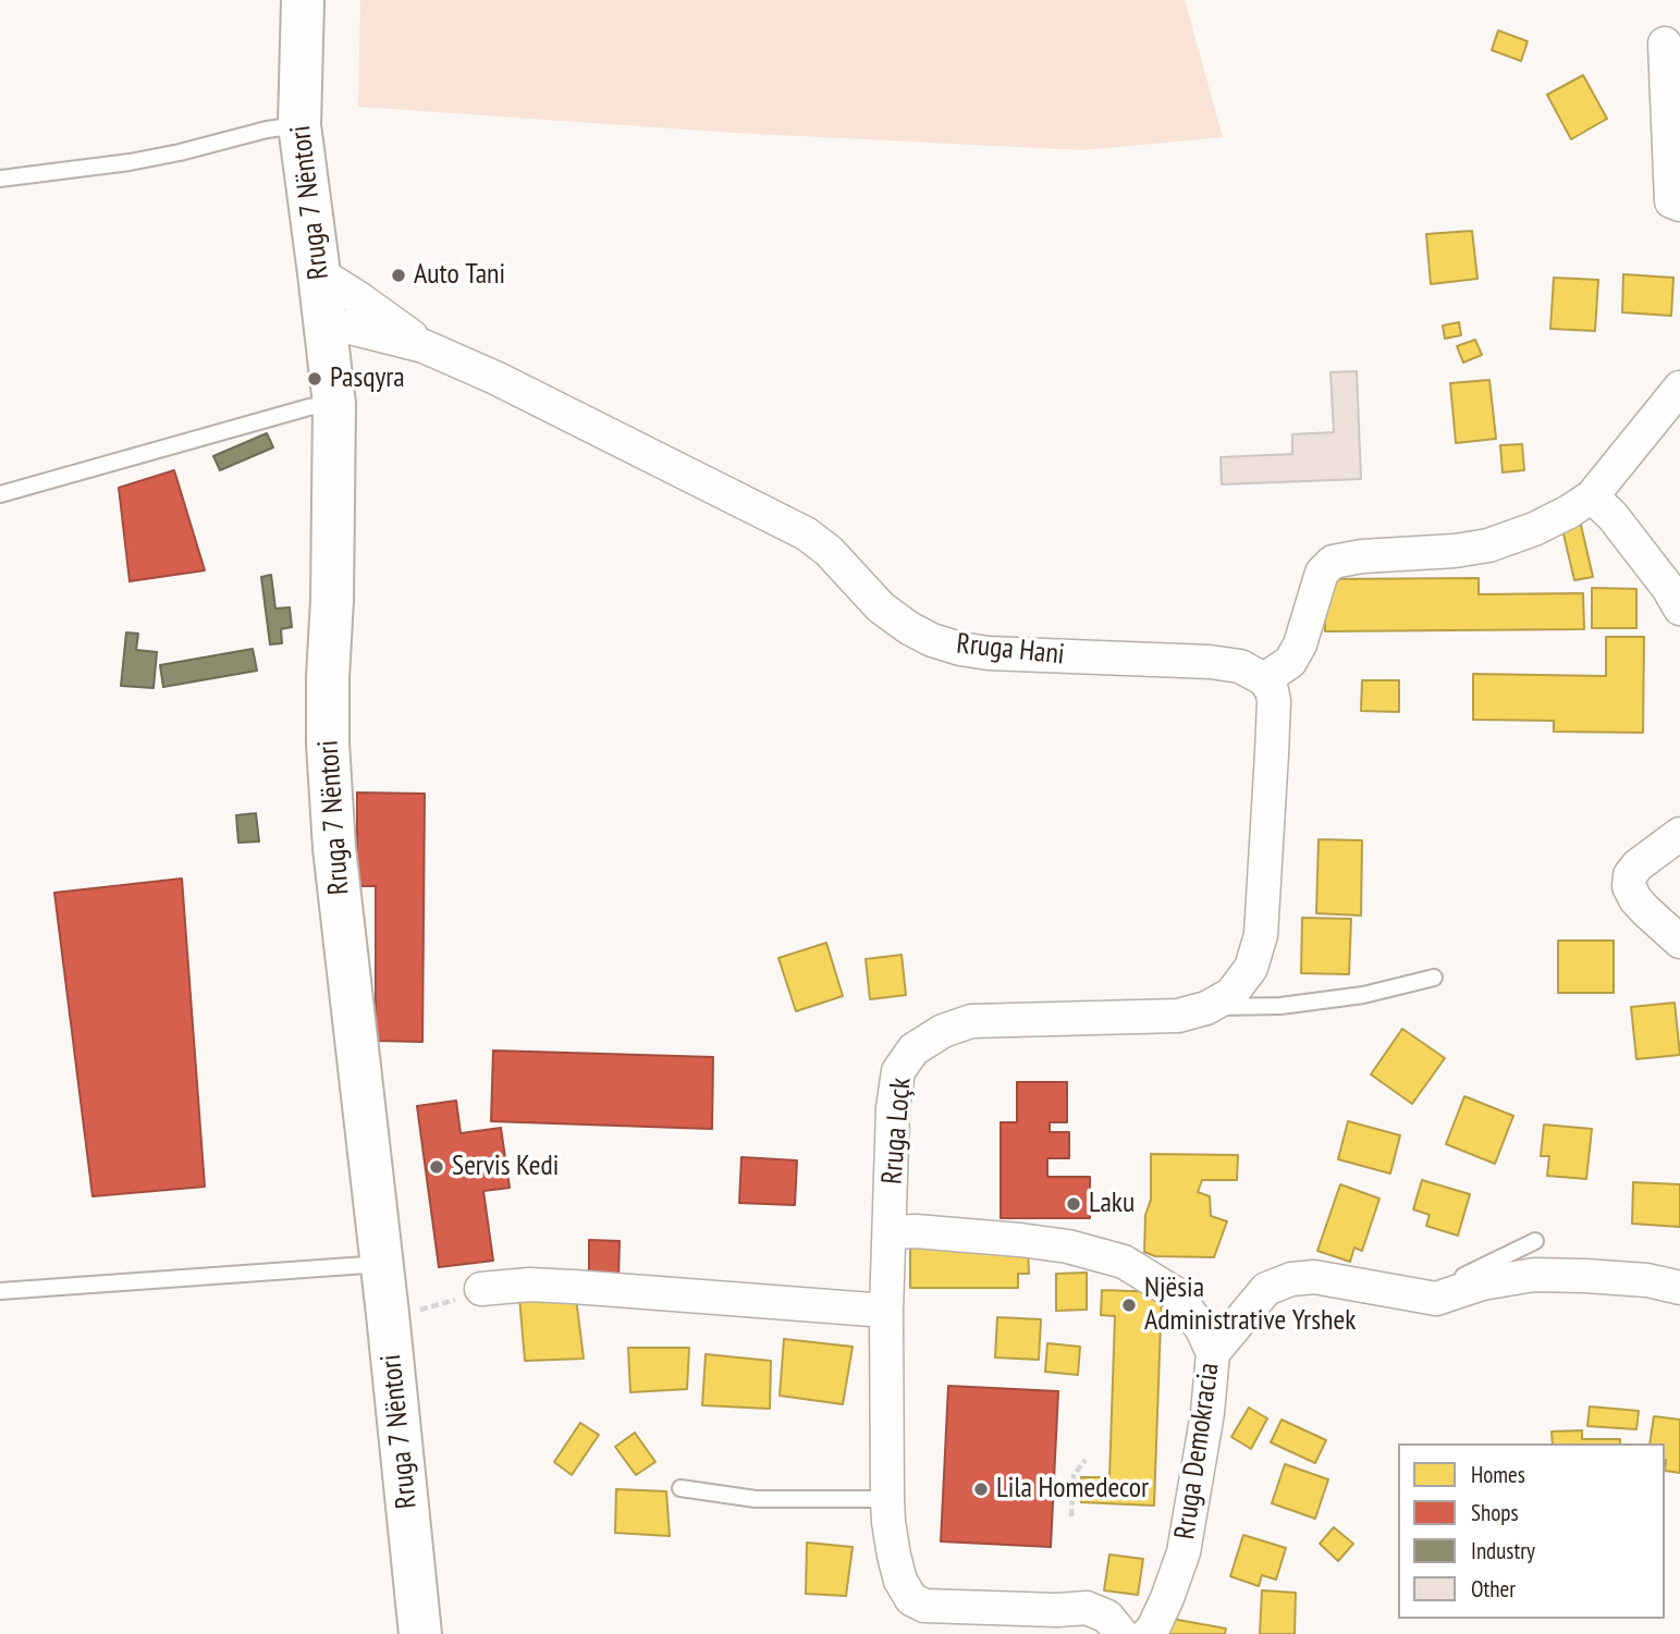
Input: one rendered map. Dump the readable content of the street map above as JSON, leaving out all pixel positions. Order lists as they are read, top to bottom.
{
  "streets": {
    "main road": ["Rruga 7 Nëntori"],
    "street": ["Rruga Hani", "Rruga Loçk", "Rruga Demokracia"]
  },
  "crossings": [
    ["Rruga 7 Nëntori", "Rruga Hani"],
    ["Rruga Hani", "Rruga Loçk"],
    ["Rruga Loçk", "Rruga Demokracia"]
  ],
  "places": [
    "Auto Tani",
    "Pasqyra",
    "Servis Kedi",
    "Laku",
    "Njësia Administrative Yrshek",
    "Lila Homedecor"
  ],
  "legend": [
    "Homes",
    "Shops",
    "Industry",
    "Other"
  ]
}
